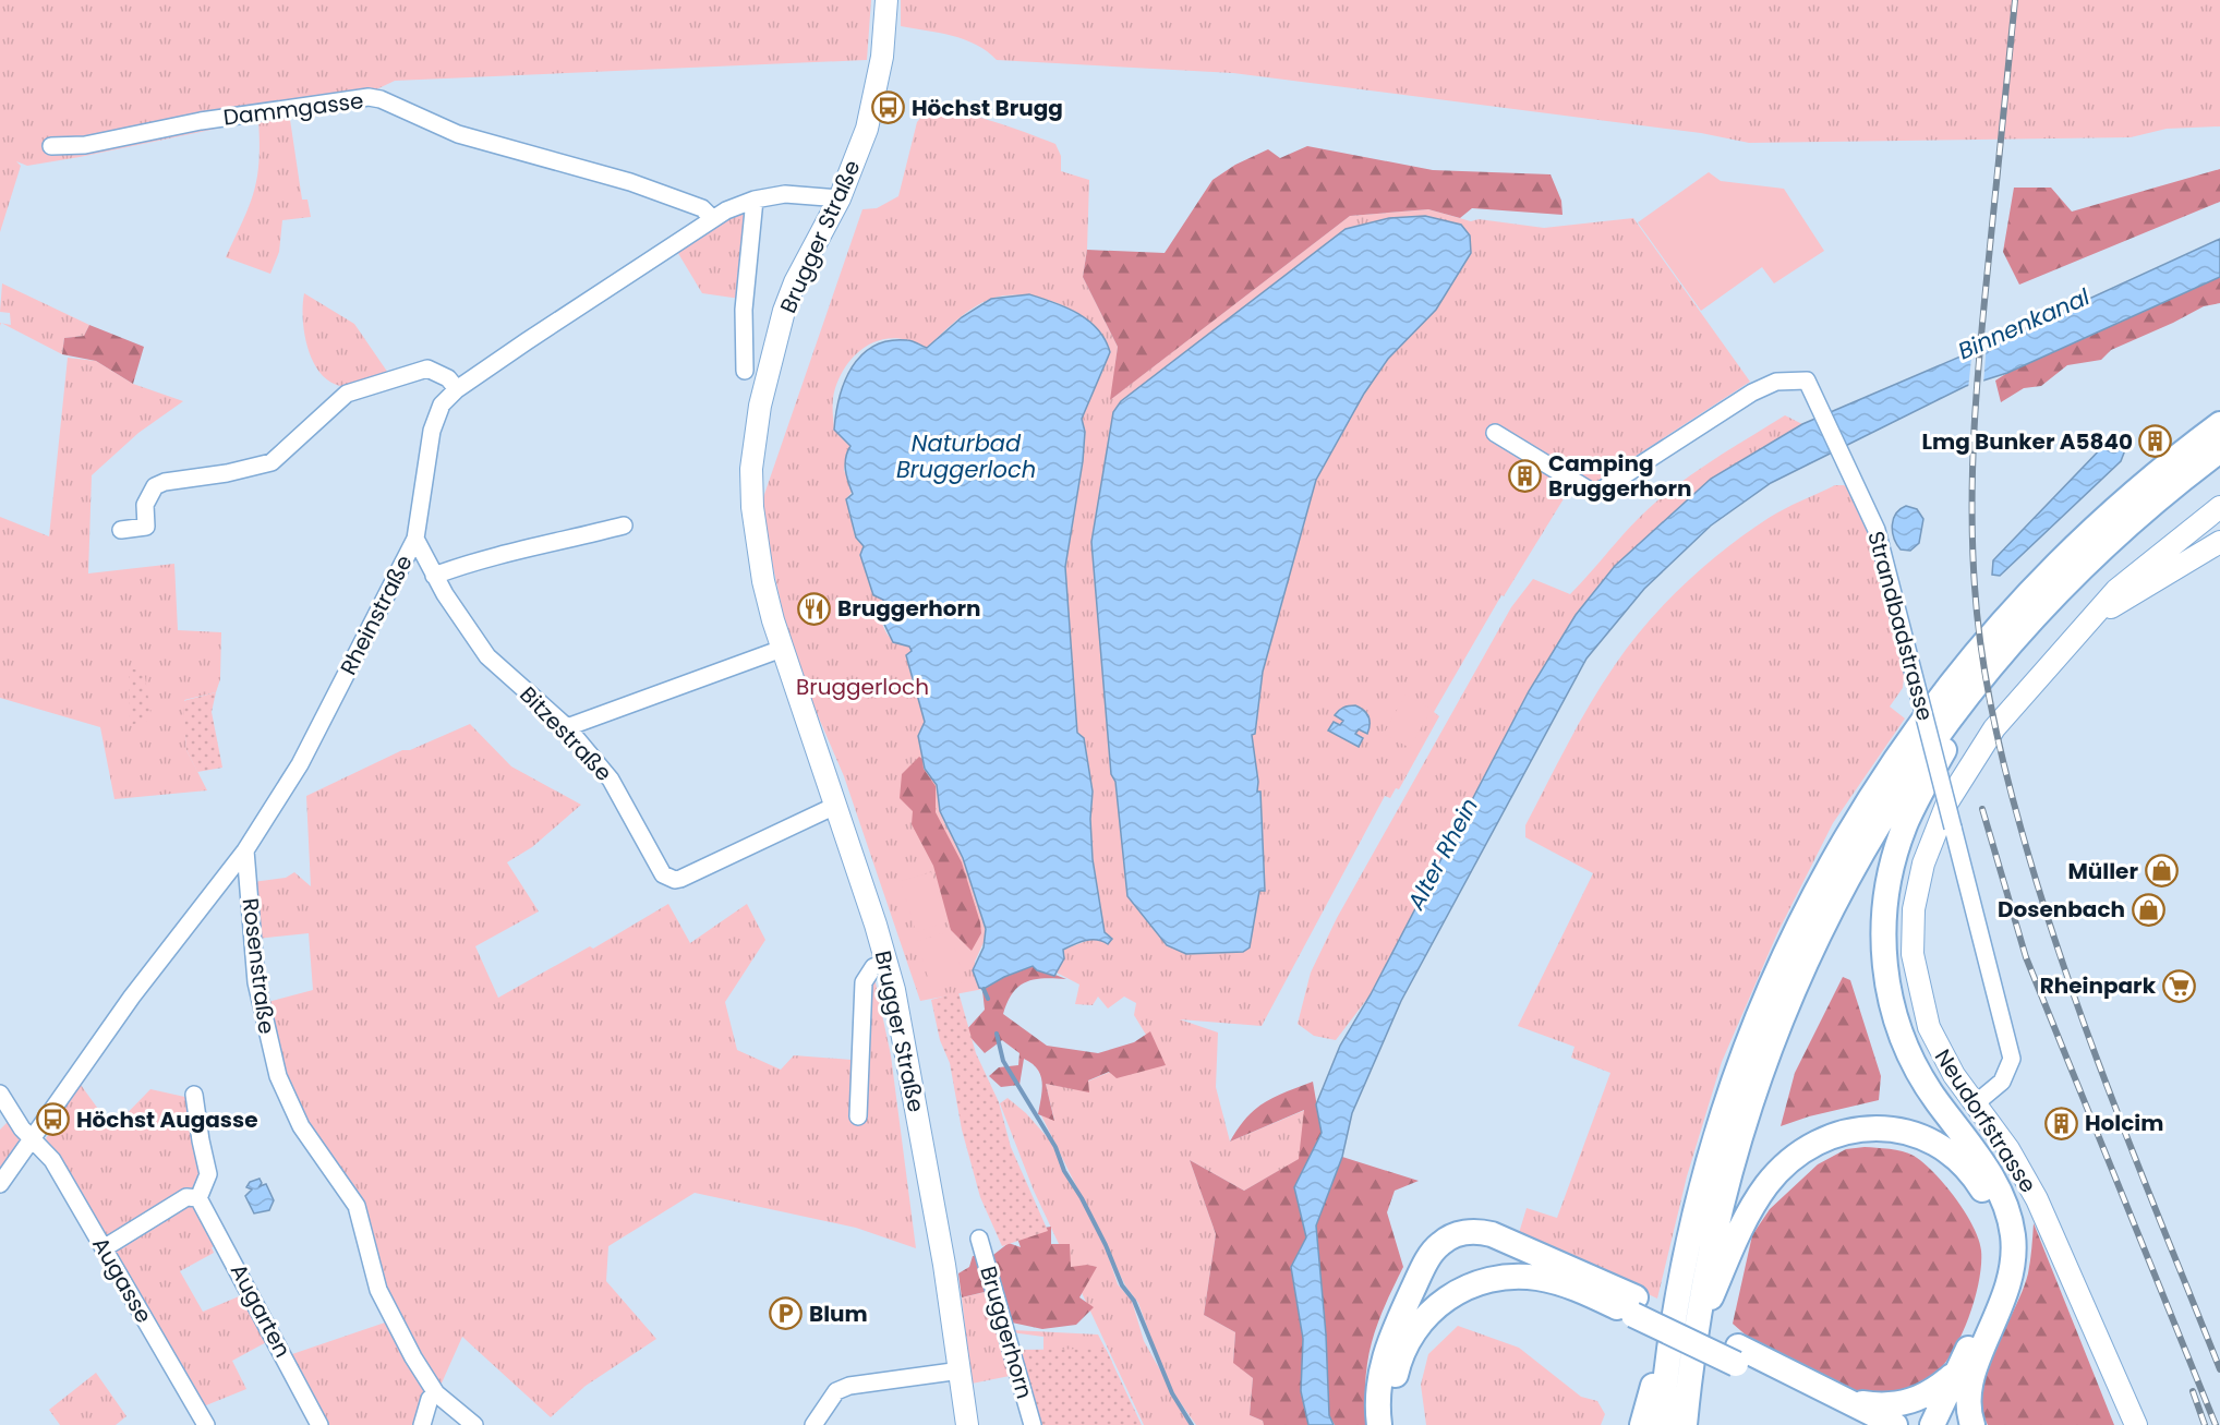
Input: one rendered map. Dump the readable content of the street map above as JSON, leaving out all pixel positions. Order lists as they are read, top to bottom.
{
  "streets": {
    "main road": ["Brugger Straße", "Neudorfstrasse"],
    "street": [
      "Dammgasse",
      "Rheinstraße",
      "Strandbadstrasse",
      "Bitzestraße",
      "Rosenstraße",
      "Augasse",
      "Augarten",
      "Bruggerhorn"
    ]
  },
  "crossings": [
    ["Dammgasse", "Rheinstraße"],
    ["Brugger Straße", "Rheinstraße"],
    ["Brugger Straße", "Bitzestraße"],
    ["Rheinstraße", "Bitzestraße"],
    ["Rheinstraße", "Rosenstraße"],
    ["Rheinstraße", "Augasse"],
    ["Strandbadstrasse", "Neudorfstrasse"]
  ],
  "water": ["Binnenkanal", "Naturbad Bruggerloch", "Alter Rhein"],
  "parks": ["Bruggerloch"],
  "places": {
    "bus stop": ["Höchst Brugg", "Höchst Augasse"],
    "building": ["Lmg Bunker A5840", "Camping Bruggerhorn", "Holcim"],
    "restaurant": ["Bruggerhorn"],
    "shop": ["Müller", "Dosenbach"],
    "supermarket": ["Rheinpark"],
    "parking": ["Blum"]
  }
}
